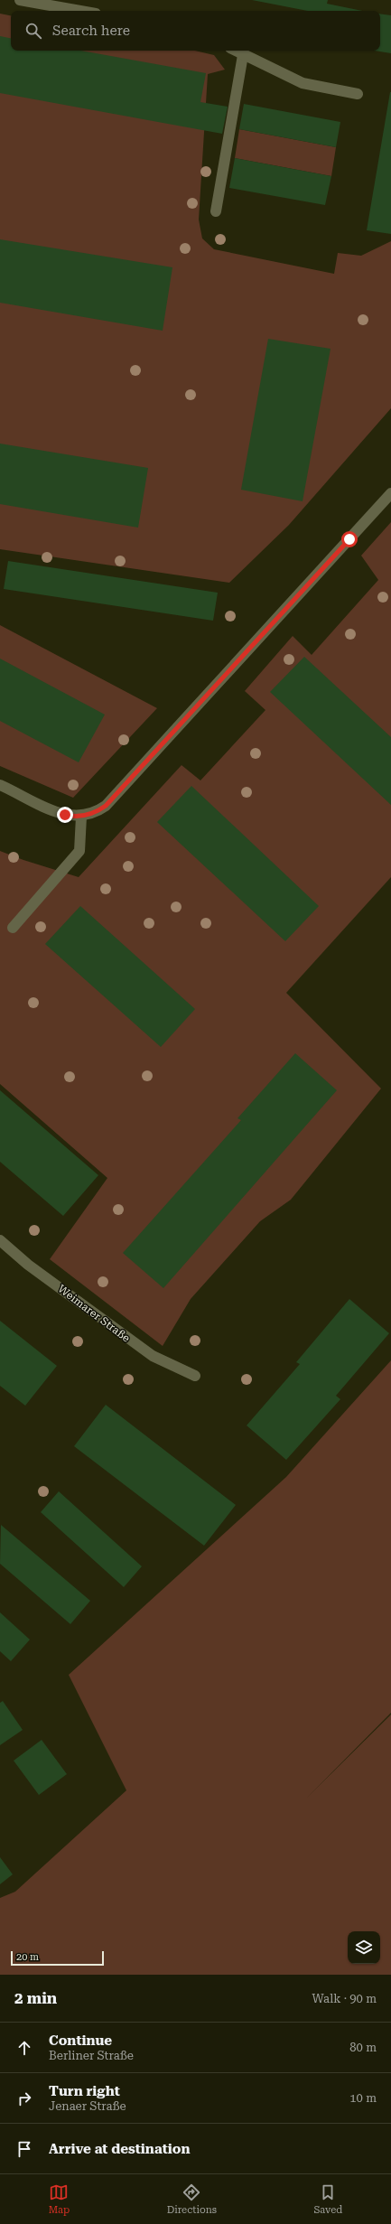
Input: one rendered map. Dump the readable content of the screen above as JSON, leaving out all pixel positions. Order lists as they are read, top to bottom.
{
  "streets": {
    "street": ["Weimarer Straße"]
  },
  "scale_bar": "20 m",
  "page": {
    "search": "Search here",
    "scale": "20 m",
    "heading": ["2 min", "Walk · 90 m"],
    "list": [
      ["Continue", "Berliner Straße", "80 m"],
      ["Turn right", "Jenaer Straße", "10 m"],
      "Arrive at destination"
    ],
    "nav": ["Map", "Directions", "Saved"]
  }
}
